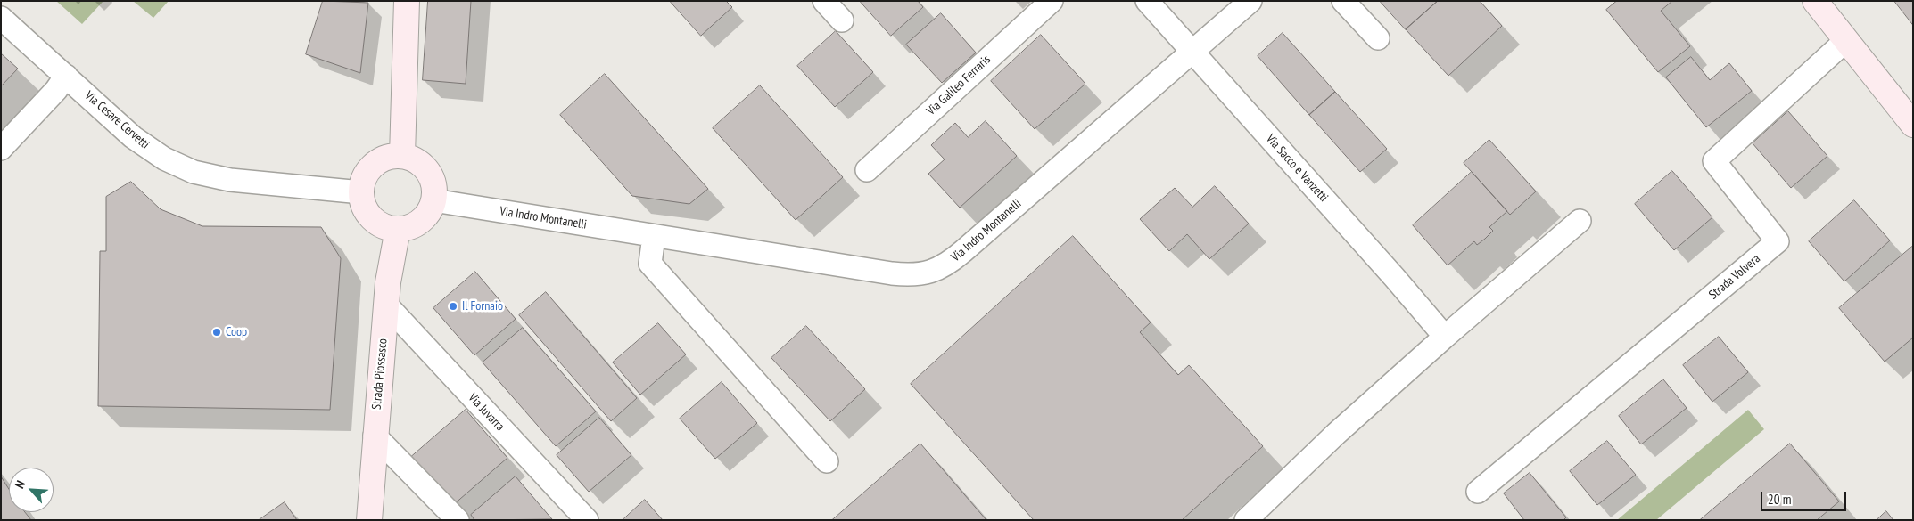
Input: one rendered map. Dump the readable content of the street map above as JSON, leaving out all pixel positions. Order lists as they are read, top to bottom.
{
  "streets": {
    "street": [
      "Via Galileo Ferraris",
      "Via Cesare Cervetti",
      "Via Sacco e Vanzetti",
      "Via Indro Montanelli",
      "Strada Volvera",
      "Strada Piossasco",
      "Via Juvarra"
    ]
  },
  "crossings": [
    ["Via Cesare Cervetti", "Via Indro Montanelli"],
    ["Via Cesare Cervetti", "Strada Piossasco"],
    ["Via Sacco e Vanzetti", "Via Indro Montanelli"],
    ["Via Indro Montanelli", "Strada Piossasco"],
    ["Strada Piossasco", "Via Juvarra"]
  ],
  "places": ["Il Fornaio", "Coop"],
  "scale_bar": "20 m",
  "north": "top left"
}
